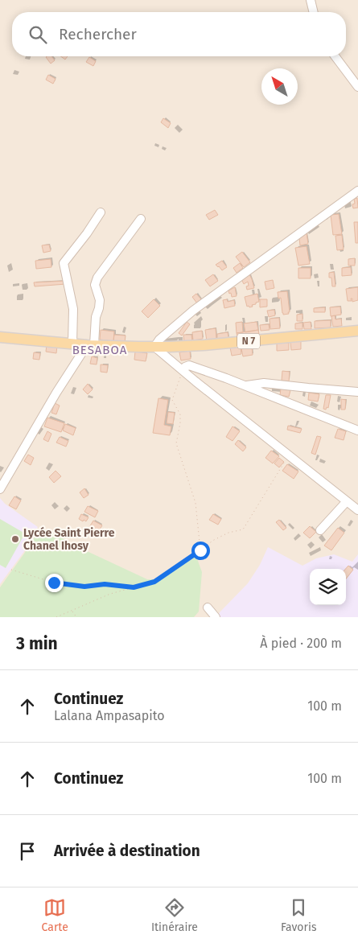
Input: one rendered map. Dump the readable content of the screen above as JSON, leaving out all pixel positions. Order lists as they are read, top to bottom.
{
  "streets": {
    "main road": ["N 7"]
  },
  "districts": ["BESABOA"],
  "places": ["Lycée Saint Pierre Chanel Ihosy"],
  "north": "top left",
  "page": {
    "search": "Rechercher",
    "heading": ["3 min", "À pied · 200 m"],
    "list": [
      ["Continuez", "Lalana Ampasapito", "100 m"],
      ["Continuez", "100 m"],
      "Arrivée à destination"
    ],
    "nav": ["Carte", "Itinéraire", "Favoris"]
  }
}
